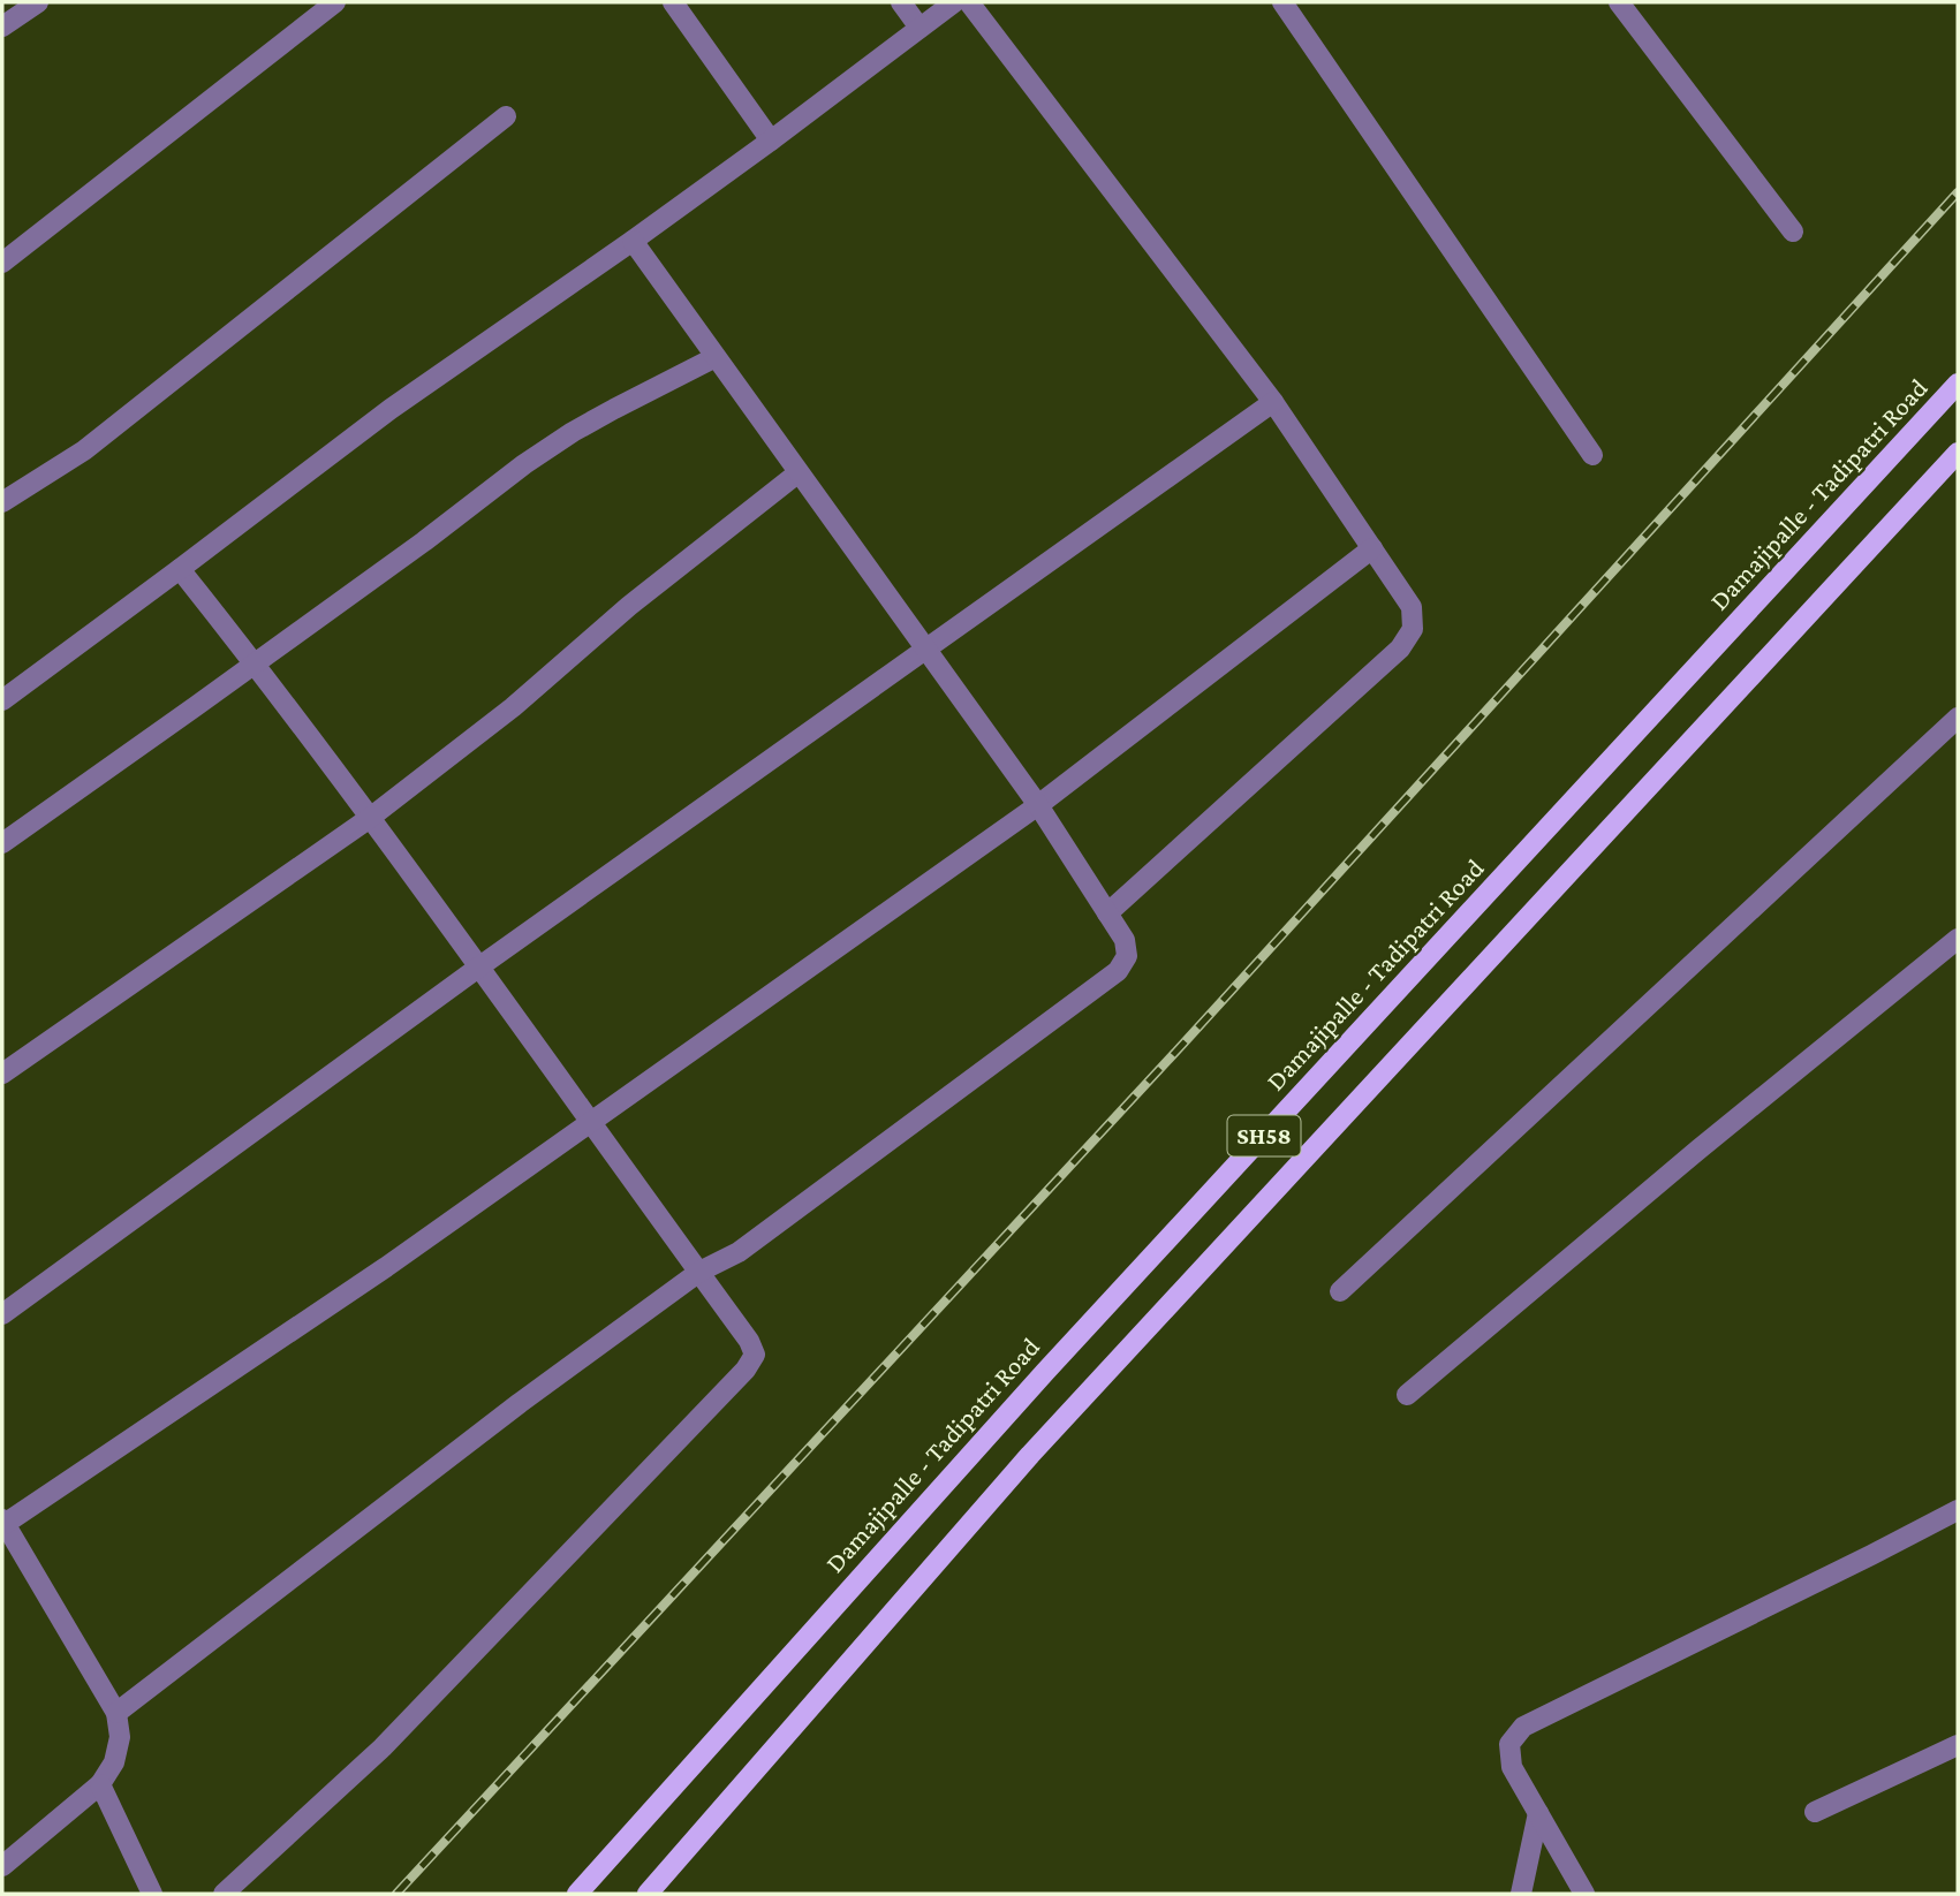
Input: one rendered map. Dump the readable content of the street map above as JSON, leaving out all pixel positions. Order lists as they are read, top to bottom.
{
  "streets": {
    "main road": ["Damajipalle - Tadipatri Road", "SH58"]
  }
}
